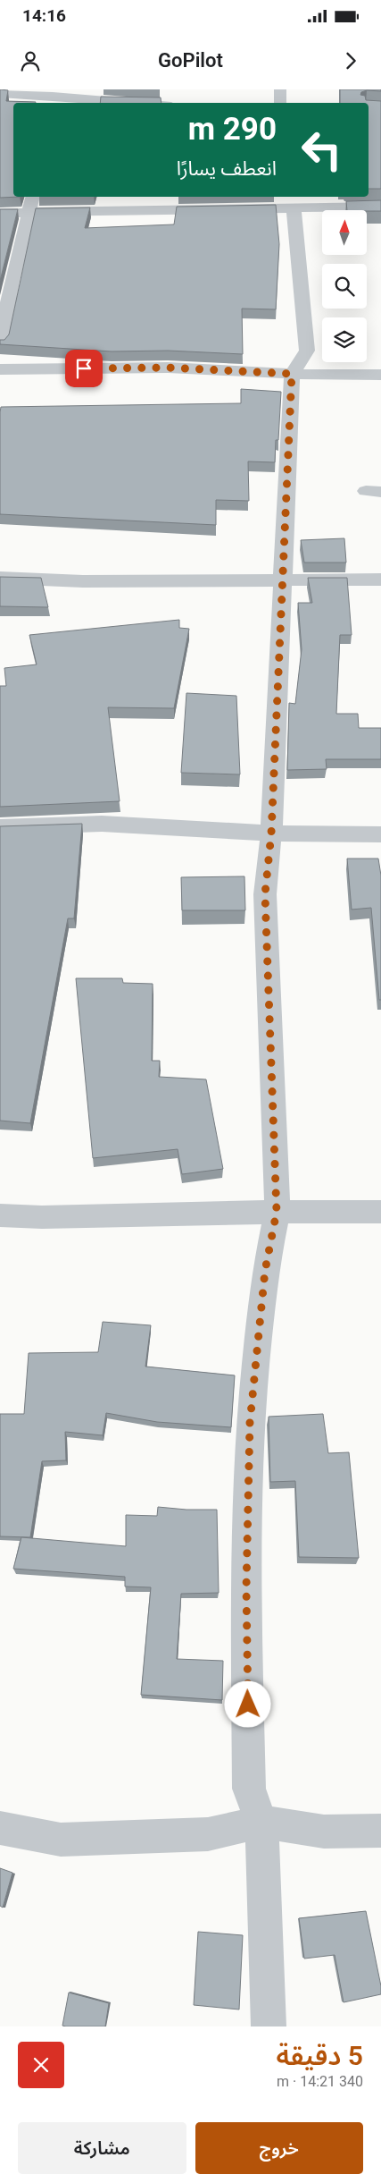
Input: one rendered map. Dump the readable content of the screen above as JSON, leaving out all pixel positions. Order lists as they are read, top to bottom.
{
  "north": "top",
  "page": {
    "status": "14:16",
    "header": "GoPilot",
    "turn": ["290 m", "انعطف يسارًا"],
    "heading": ["5 دقيقة", "340 m · 14:21"],
    "buttons": ["خروج", "مشاركة"]
  }
}
